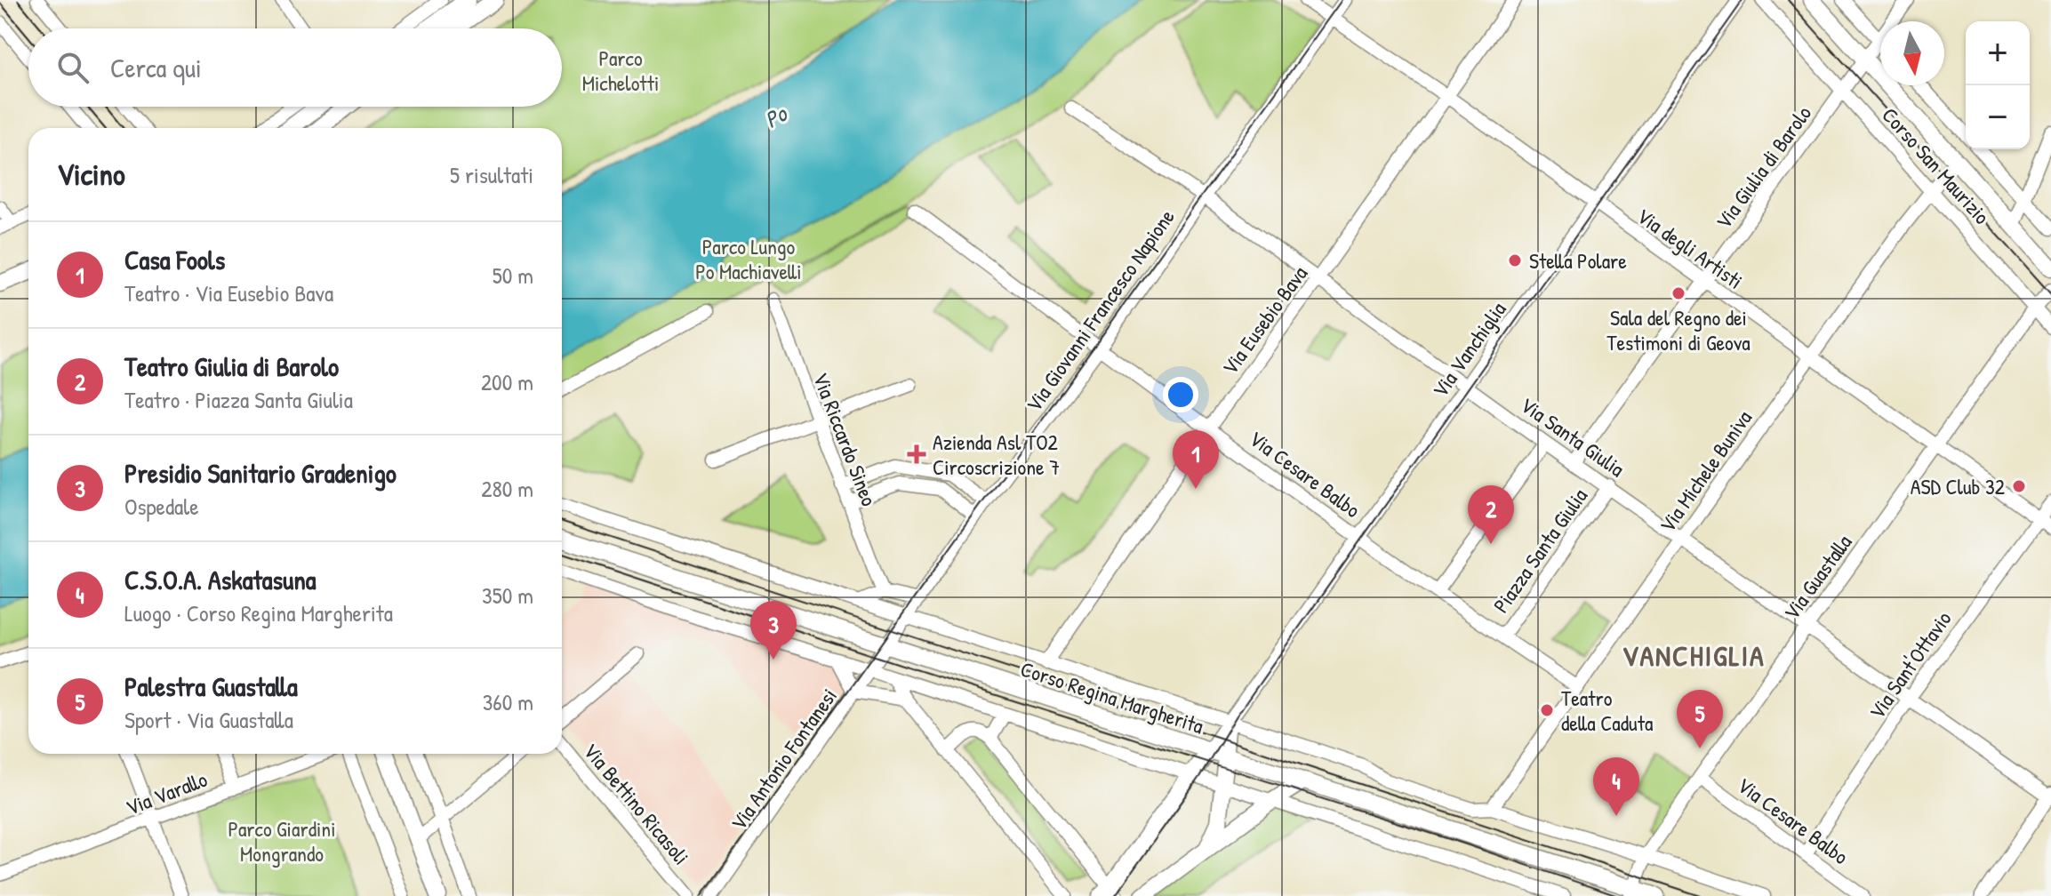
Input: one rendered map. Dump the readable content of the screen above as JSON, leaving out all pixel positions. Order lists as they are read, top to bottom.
{
  "streets": {
    "main road": ["Corso San Maurizio", "Corso Regina Margherita"],
    "street": [
      "Via Giulia di Barolo",
      "Via degli Artisti",
      "Via Giovanni Francesco Napione",
      "Via Eusebio Bava",
      "Via Vanchiglia",
      "Via Santa Giulia",
      "Via Riccardo Sineo",
      "Via Michele Buniva",
      "Via Cesare Balbo",
      "Piazza Santa Giulia",
      "Via Guastalla",
      "Via Sant'Ottavio",
      "Via Antonio Fontanesi",
      "Via Varallo",
      "Via Bettino Ricasoli"
    ]
  },
  "crossings": [
    ["Corso San Maurizio", "Via Giulia di Barolo"],
    ["Corso San Maurizio", "Via Michele Buniva"],
    ["Corso San Maurizio", "Via Guastalla"],
    ["Via Giulia di Barolo", "Via degli Artisti"],
    ["Via Giulia di Barolo", "Via Santa Giulia"],
    ["Via degli Artisti", "Via Giovanni Francesco Napione"],
    ["Via degli Artisti", "Via Eusebio Bava"],
    ["Via degli Artisti", "Via Vanchiglia"],
    ["Via degli Artisti", "Via Michele Buniva"],
    ["Via degli Artisti", "Via Guastalla"],
    ["Via degli Artisti", "Via Sant'Ottavio"],
    ["Via Giovanni Francesco Napione", "Via Santa Giulia"],
    ["Via Giovanni Francesco Napione", "Via Cesare Balbo"],
    ["Via Giovanni Francesco Napione", "Corso Regina Margherita"],
    ["Via Giovanni Francesco Napione", "Via Antonio Fontanesi"],
    ["Via Eusebio Bava", "Via Santa Giulia"],
    ["Via Eusebio Bava", "Via Cesare Balbo"],
    ["Via Eusebio Bava", "Corso Regina Margherita"],
    ["Via Vanchiglia", "Via Santa Giulia"],
    ["Via Vanchiglia", "Via Cesare Balbo"],
    ["Via Vanchiglia", "Corso Regina Margherita"],
    ["Via Santa Giulia", "Via Michele Buniva"],
    ["Via Santa Giulia", "Piazza Santa Giulia"],
    ["Via Santa Giulia", "Via Guastalla"],
    ["Via Santa Giulia", "Via Sant'Ottavio"],
    ["Via Michele Buniva", "Via Cesare Balbo"],
    ["Via Michele Buniva", "Corso Regina Margherita"],
    ["Via Cesare Balbo", "Piazza Santa Giulia"],
    ["Via Cesare Balbo", "Via Guastalla"],
    ["Via Cesare Balbo", "Via Sant'Ottavio"],
    ["Via Guastalla", "Corso Regina Margherita"],
    ["Corso Regina Margherita", "Via Antonio Fontanesi"]
  ],
  "districts": ["VANCHIGLIA"],
  "water": ["Po"],
  "parks": ["Parco Michelotti", "Parco Lungo Po Machiavelli", "Parco Giardini Mongrando"],
  "places": {
    "other": [
      "Stella Polare",
      "Sala del Regno dei Testimoni di Geova",
      "ASD Club 32",
      "Teatro della Caduta"
    ],
    "health": ["Azienda Asl TO2 Circoscrizione 7"]
  },
  "north": "bottom",
  "page": {
    "map_buttons": ["+", "−"],
    "search": "Cerca qui",
    "heading": ["Vicino", "5 risultati"],
    "list": [
      {
        "mark": "1",
        "name": "Casa Fools",
        "note": "Teatro · Via Eusebio Bava",
        "value": "50 m"
      },
      {
        "mark": "2",
        "name": "Teatro Giulia di Barolo",
        "note": "Teatro · Piazza Santa Giulia",
        "value": "200 m"
      },
      {
        "mark": "3",
        "name": "Presidio Sanitario Gradenigo",
        "note": "Ospedale",
        "value": "280 m"
      },
      {
        "mark": "4",
        "name": "C.S.O.A. Askatasuna",
        "note": "Luogo · Corso Regina Margherita",
        "value": "350 m"
      },
      {
        "mark": "5",
        "name": "Palestra Guastalla",
        "note": "Sport · Via Guastalla",
        "value": "360 m"
      }
    ],
    "pins": [
      "1",
      "2",
      "3",
      "5",
      "4"
    ]
  }
}
